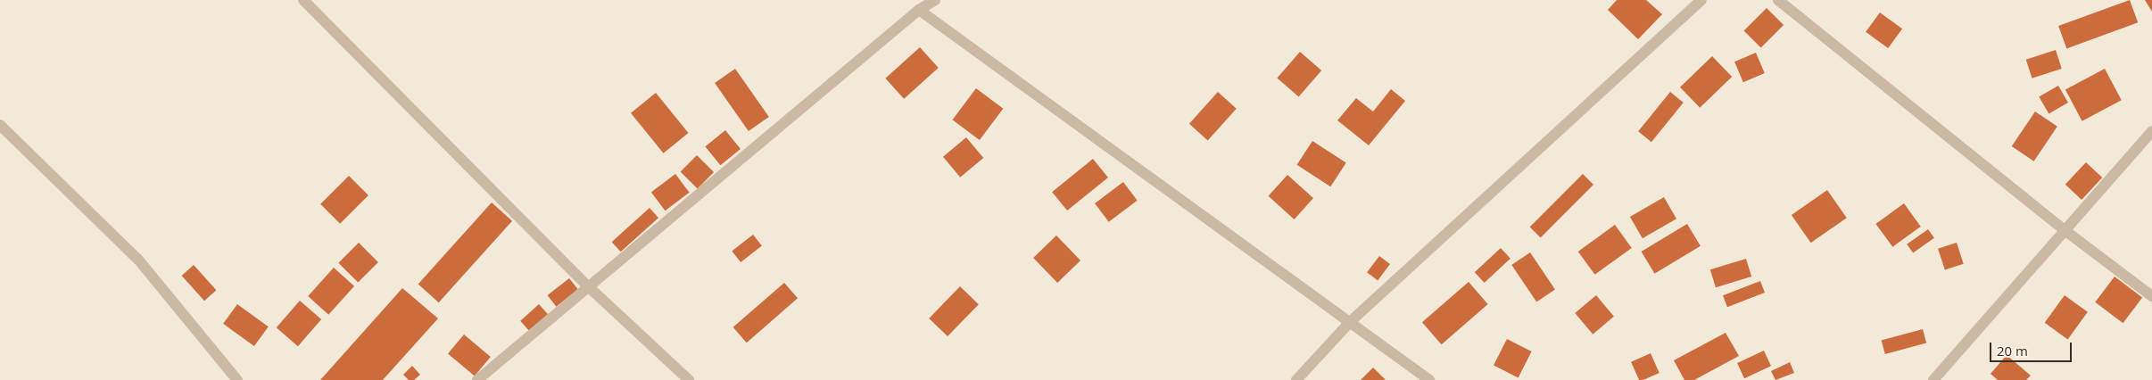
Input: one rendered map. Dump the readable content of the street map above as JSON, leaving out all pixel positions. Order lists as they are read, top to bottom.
{
  "scale_bar": "20 m"
}
